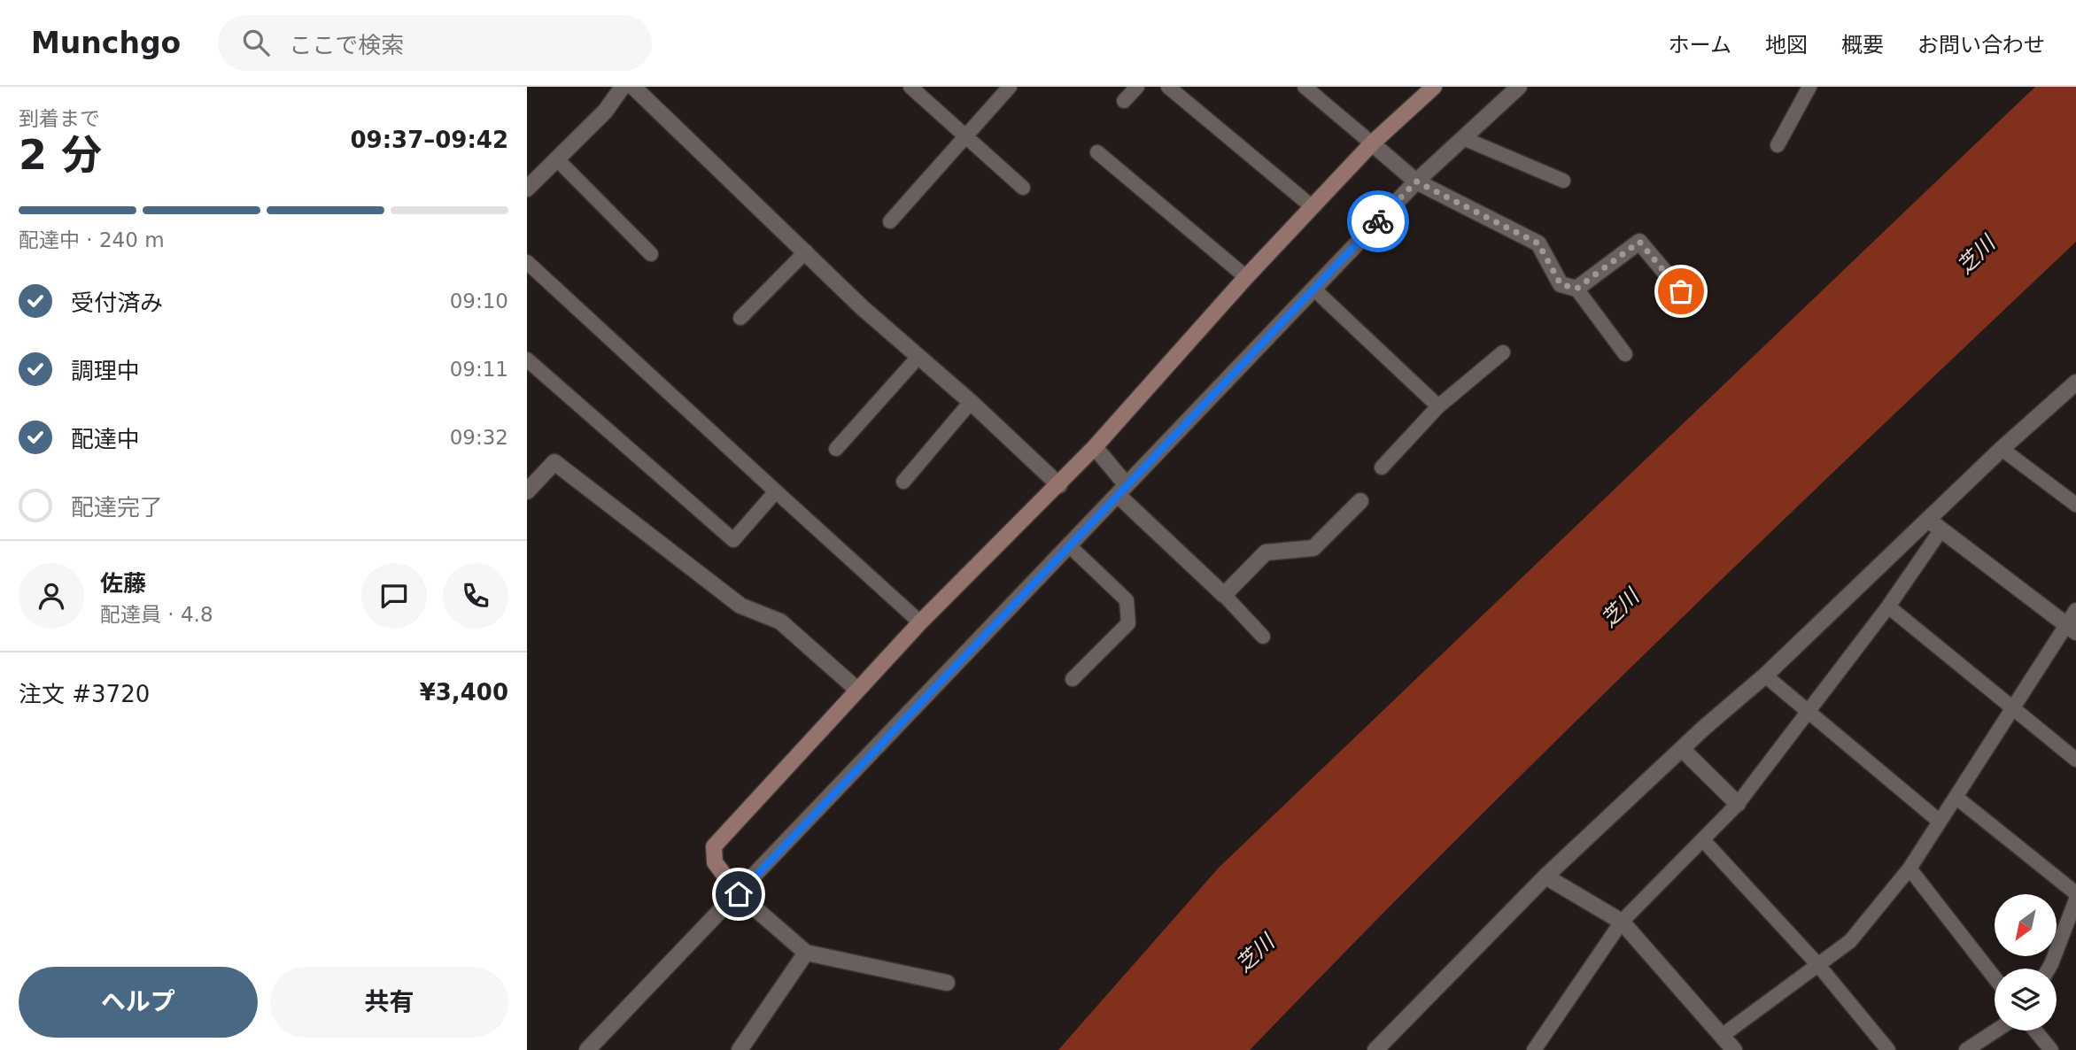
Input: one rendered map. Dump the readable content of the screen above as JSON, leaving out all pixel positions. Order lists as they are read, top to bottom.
{
  "water": ["芝川"],
  "north": "bottom left",
  "page": {
    "header": "Munchgo",
    "search": "ここで検索",
    "nav": [
      "ホーム",
      "地図",
      "概要",
      "お問い合わせ"
    ],
    "heading": ["2 分", "到着まで", "09:37–09:42"],
    "panel": [
      "佐藤",
      "配達員 · 4.8",
      "注文 #3720",
      "¥3,400"
    ],
    "bar": "配達中 · 240 m",
    "list": [
      ["受付済み", "09:10"],
      ["調理中", "09:11"],
      ["配達中", "09:32"],
      "配達完了"
    ],
    "buttons": ["ヘルプ", "共有"]
  }
}
